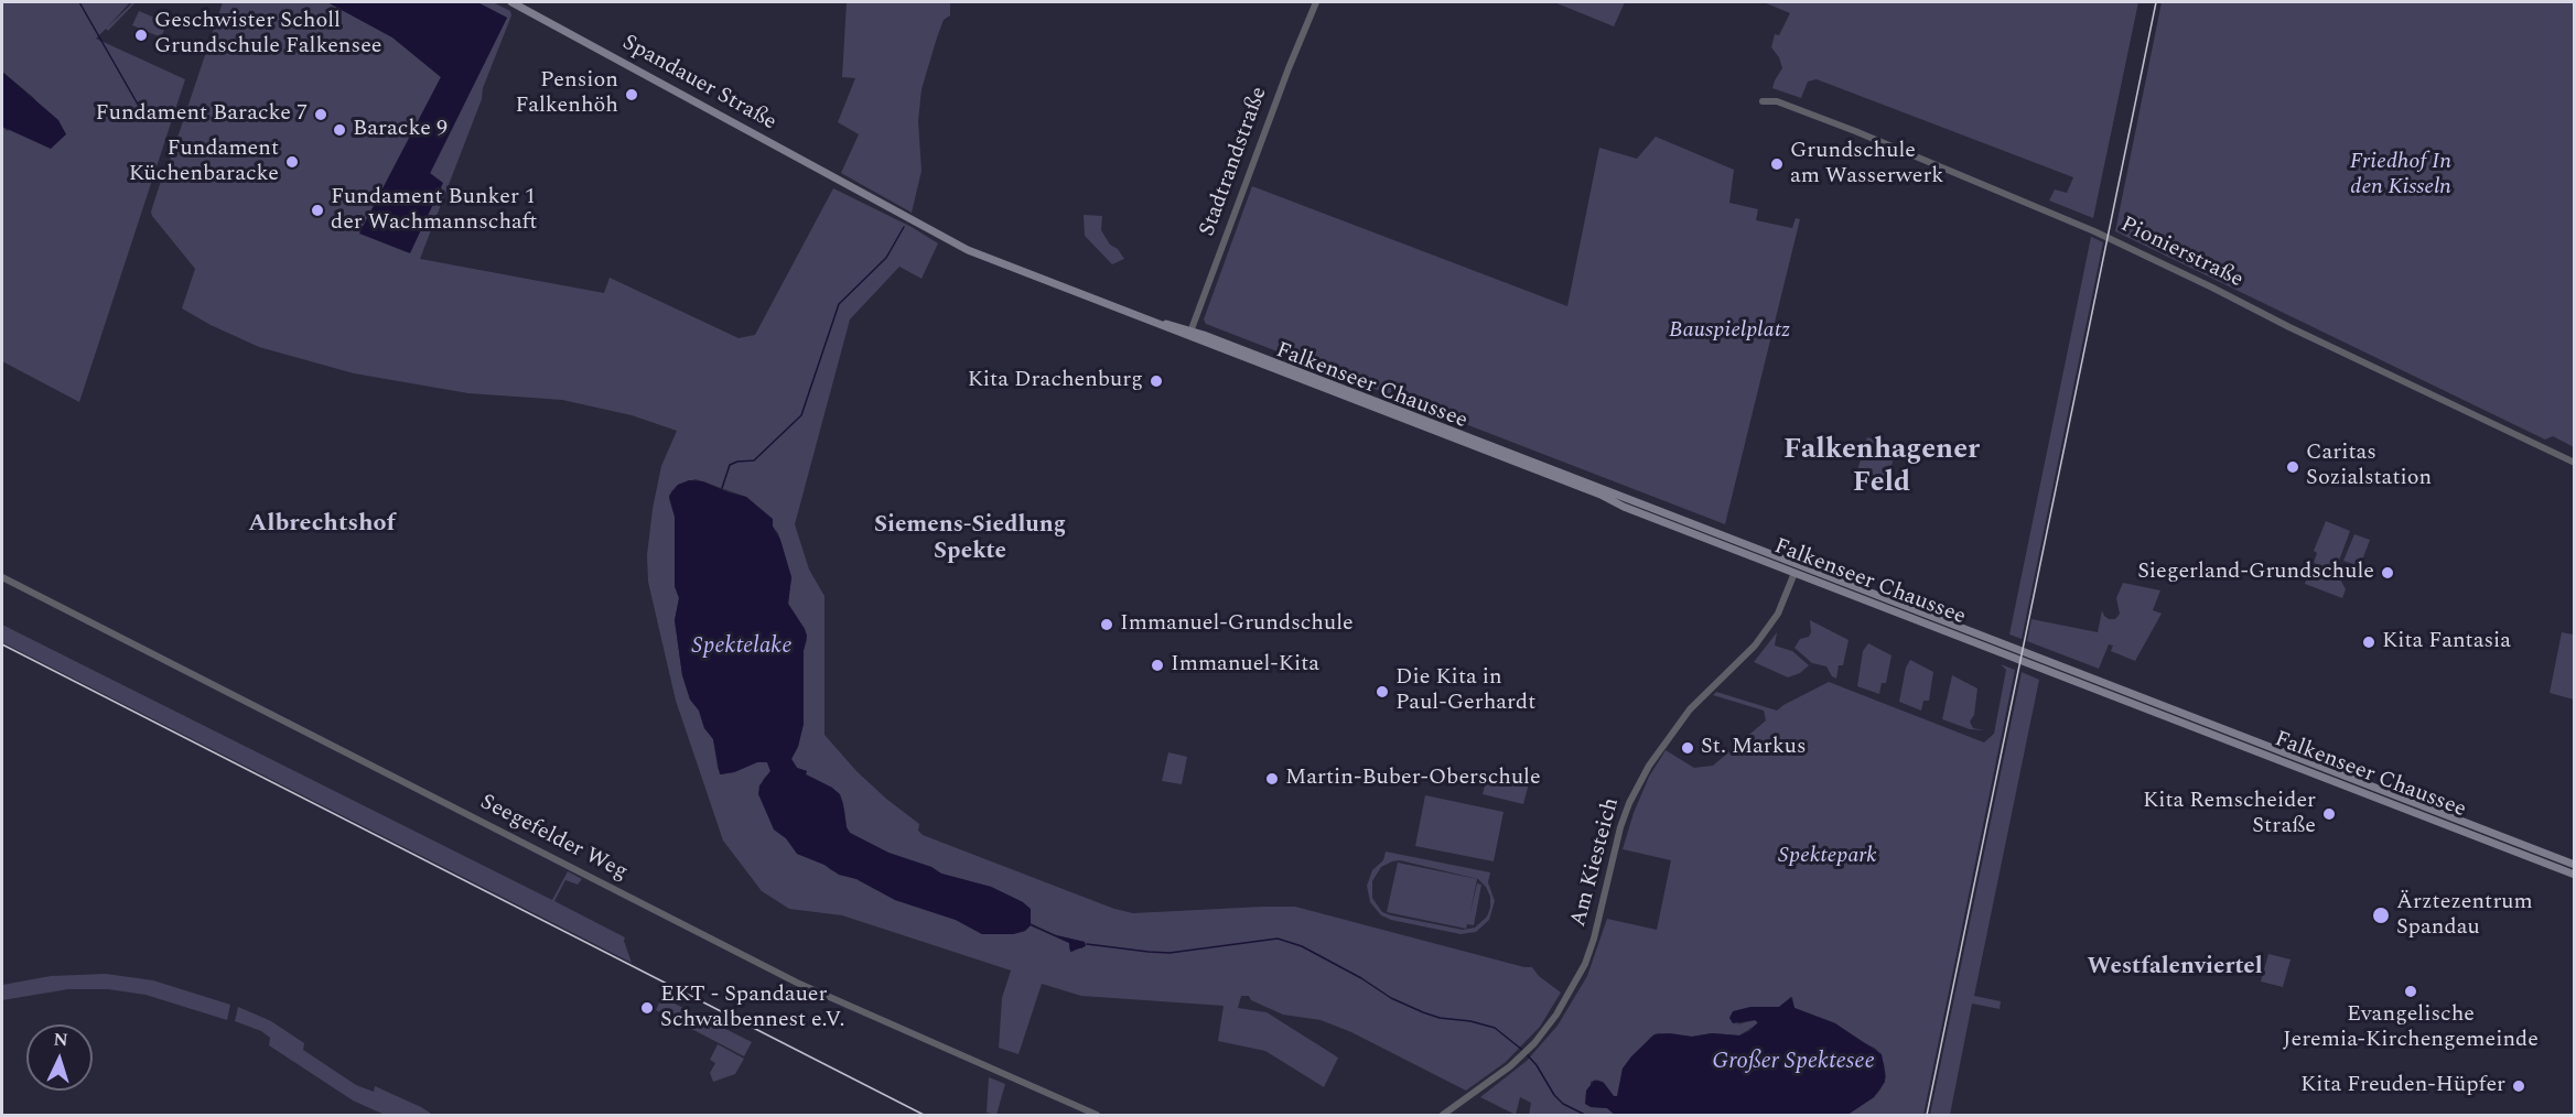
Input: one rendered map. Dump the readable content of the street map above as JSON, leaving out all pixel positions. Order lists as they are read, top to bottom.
{
  "streets": {
    "main road": ["Spandauer Straße", "Falkenseer Chaussee"],
    "street": [
      "Stadtrandstraße",
      "Pionierstraße",
      "Seegefelder Weg",
      "Am Kiesteich"
    ]
  },
  "crossings": [
    ["Spandauer Straße", "Falkenseer Chaussee"],
    ["Stadtrandstraße", "Falkenseer Chaussee"],
    ["Falkenseer Chaussee", "Am Kiesteich"]
  ],
  "districts": [
    "Falkenhagener Feld",
    "Albrechtshof",
    "Siemens-Siedlung Spekte",
    "Westfalenviertel"
  ],
  "water": ["Spektelake", "Großer Spektesee"],
  "parks": ["Friedhof In den Kisseln", "Bauspielplatz", "Spektepark"],
  "places": [
    "Geschwister Scholl Grundschule Falkensee",
    "Pension Falkenhöh",
    "Fundament Baracke 7",
    "Baracke 9",
    "Fundament Küchenbaracke",
    "Grundschule am Wasserwerk",
    "Fundament Bunker 1 der Wachmannschaft",
    "Kita Drachenburg",
    "Caritas Sozialstation",
    "Siegerland-Grundschule",
    "Immanuel-Grundschule",
    "Kita Fantasia",
    "Immanuel-Kita",
    "Die Kita in Paul-Gerhardt",
    "St. Markus",
    "Martin-Buber-Oberschule",
    "Kita Remscheider Straße",
    "Ärztezentrum Spandau",
    "Evangelische Jeremia-Kirchengemeinde",
    "EKT - Spandauer Schwalbennest e.V.",
    "Kita Freuden-Hüpfer"
  ],
  "north": "top"
}
